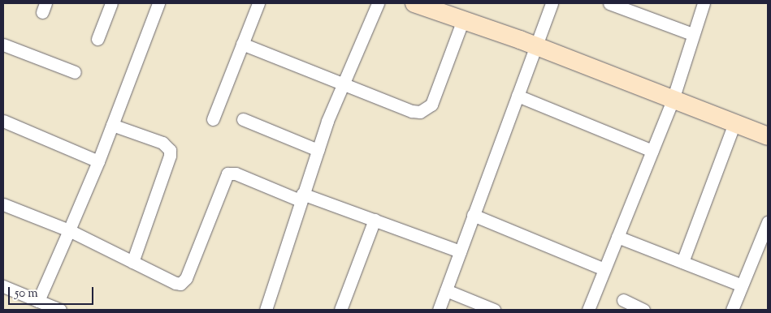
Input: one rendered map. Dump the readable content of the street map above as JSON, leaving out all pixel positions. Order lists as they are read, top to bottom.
{
  "scale_bar": "50 m"
}
